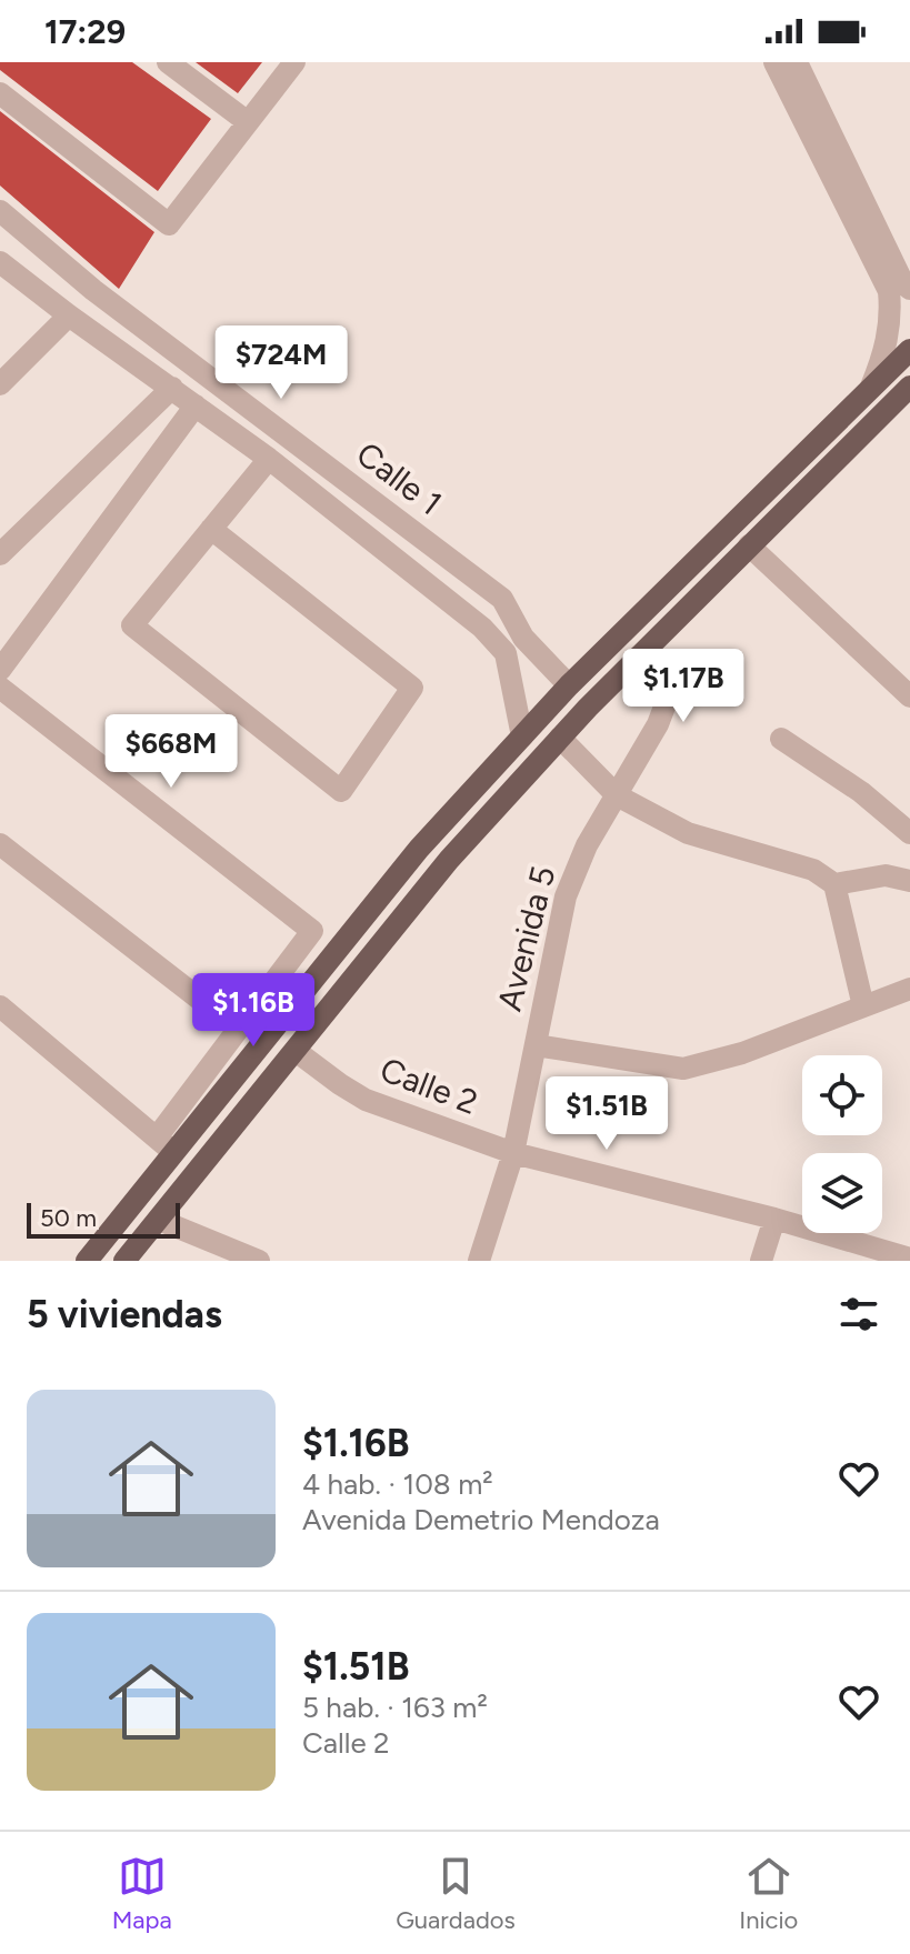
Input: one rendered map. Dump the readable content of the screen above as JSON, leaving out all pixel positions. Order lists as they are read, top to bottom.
{
  "streets": {
    "street": ["Calle 1", "Avenida 5", "Calle 2"]
  },
  "crossings": [
    ["Avenida 5", "Calle 2"]
  ],
  "scale_bar": "50 m",
  "page": {
    "status": "17:29",
    "price": [
      "$724M",
      "$1.17B",
      "$668M",
      "$1.16B",
      "$1.51B"
    ],
    "scale": "50 m",
    "heading": "5 viviendas",
    "list": [
      {
        "name": "$1.16B",
        "note": "4 hab. · 108 m² · Avenida Demetrio Mendoza"
      },
      {
        "name": "$1.51B",
        "note": "5 hab. · 163 m² · Calle 2"
      }
    ],
    "tabs": ["Mapa", "Guardados", "Inicio"]
  }
}
